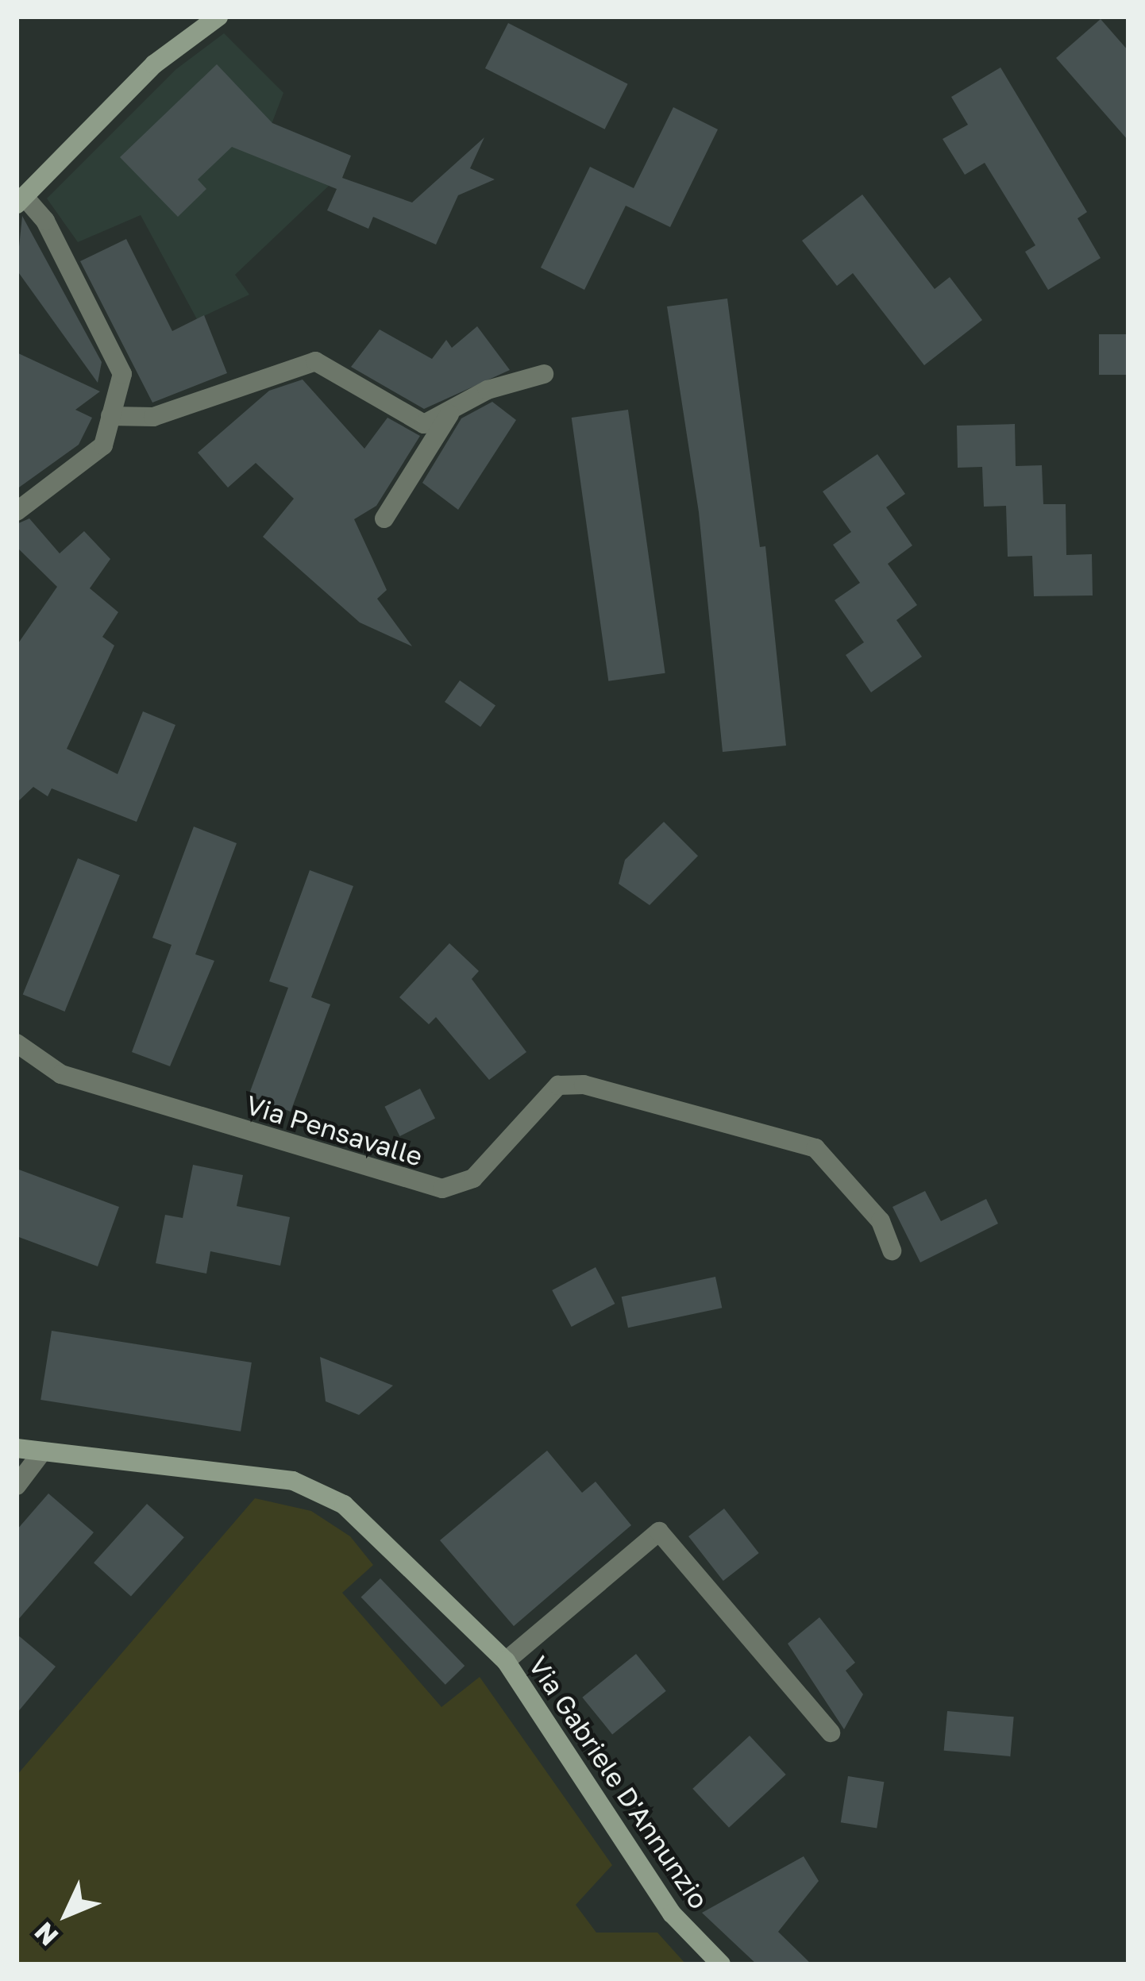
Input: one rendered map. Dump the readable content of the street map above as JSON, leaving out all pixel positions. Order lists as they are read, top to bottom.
{
  "streets": {
    "main road": ["Via Gabriele D'Annunzio"],
    "street": ["Via Pensavalle"]
  },
  "north": "bottom left"
}
